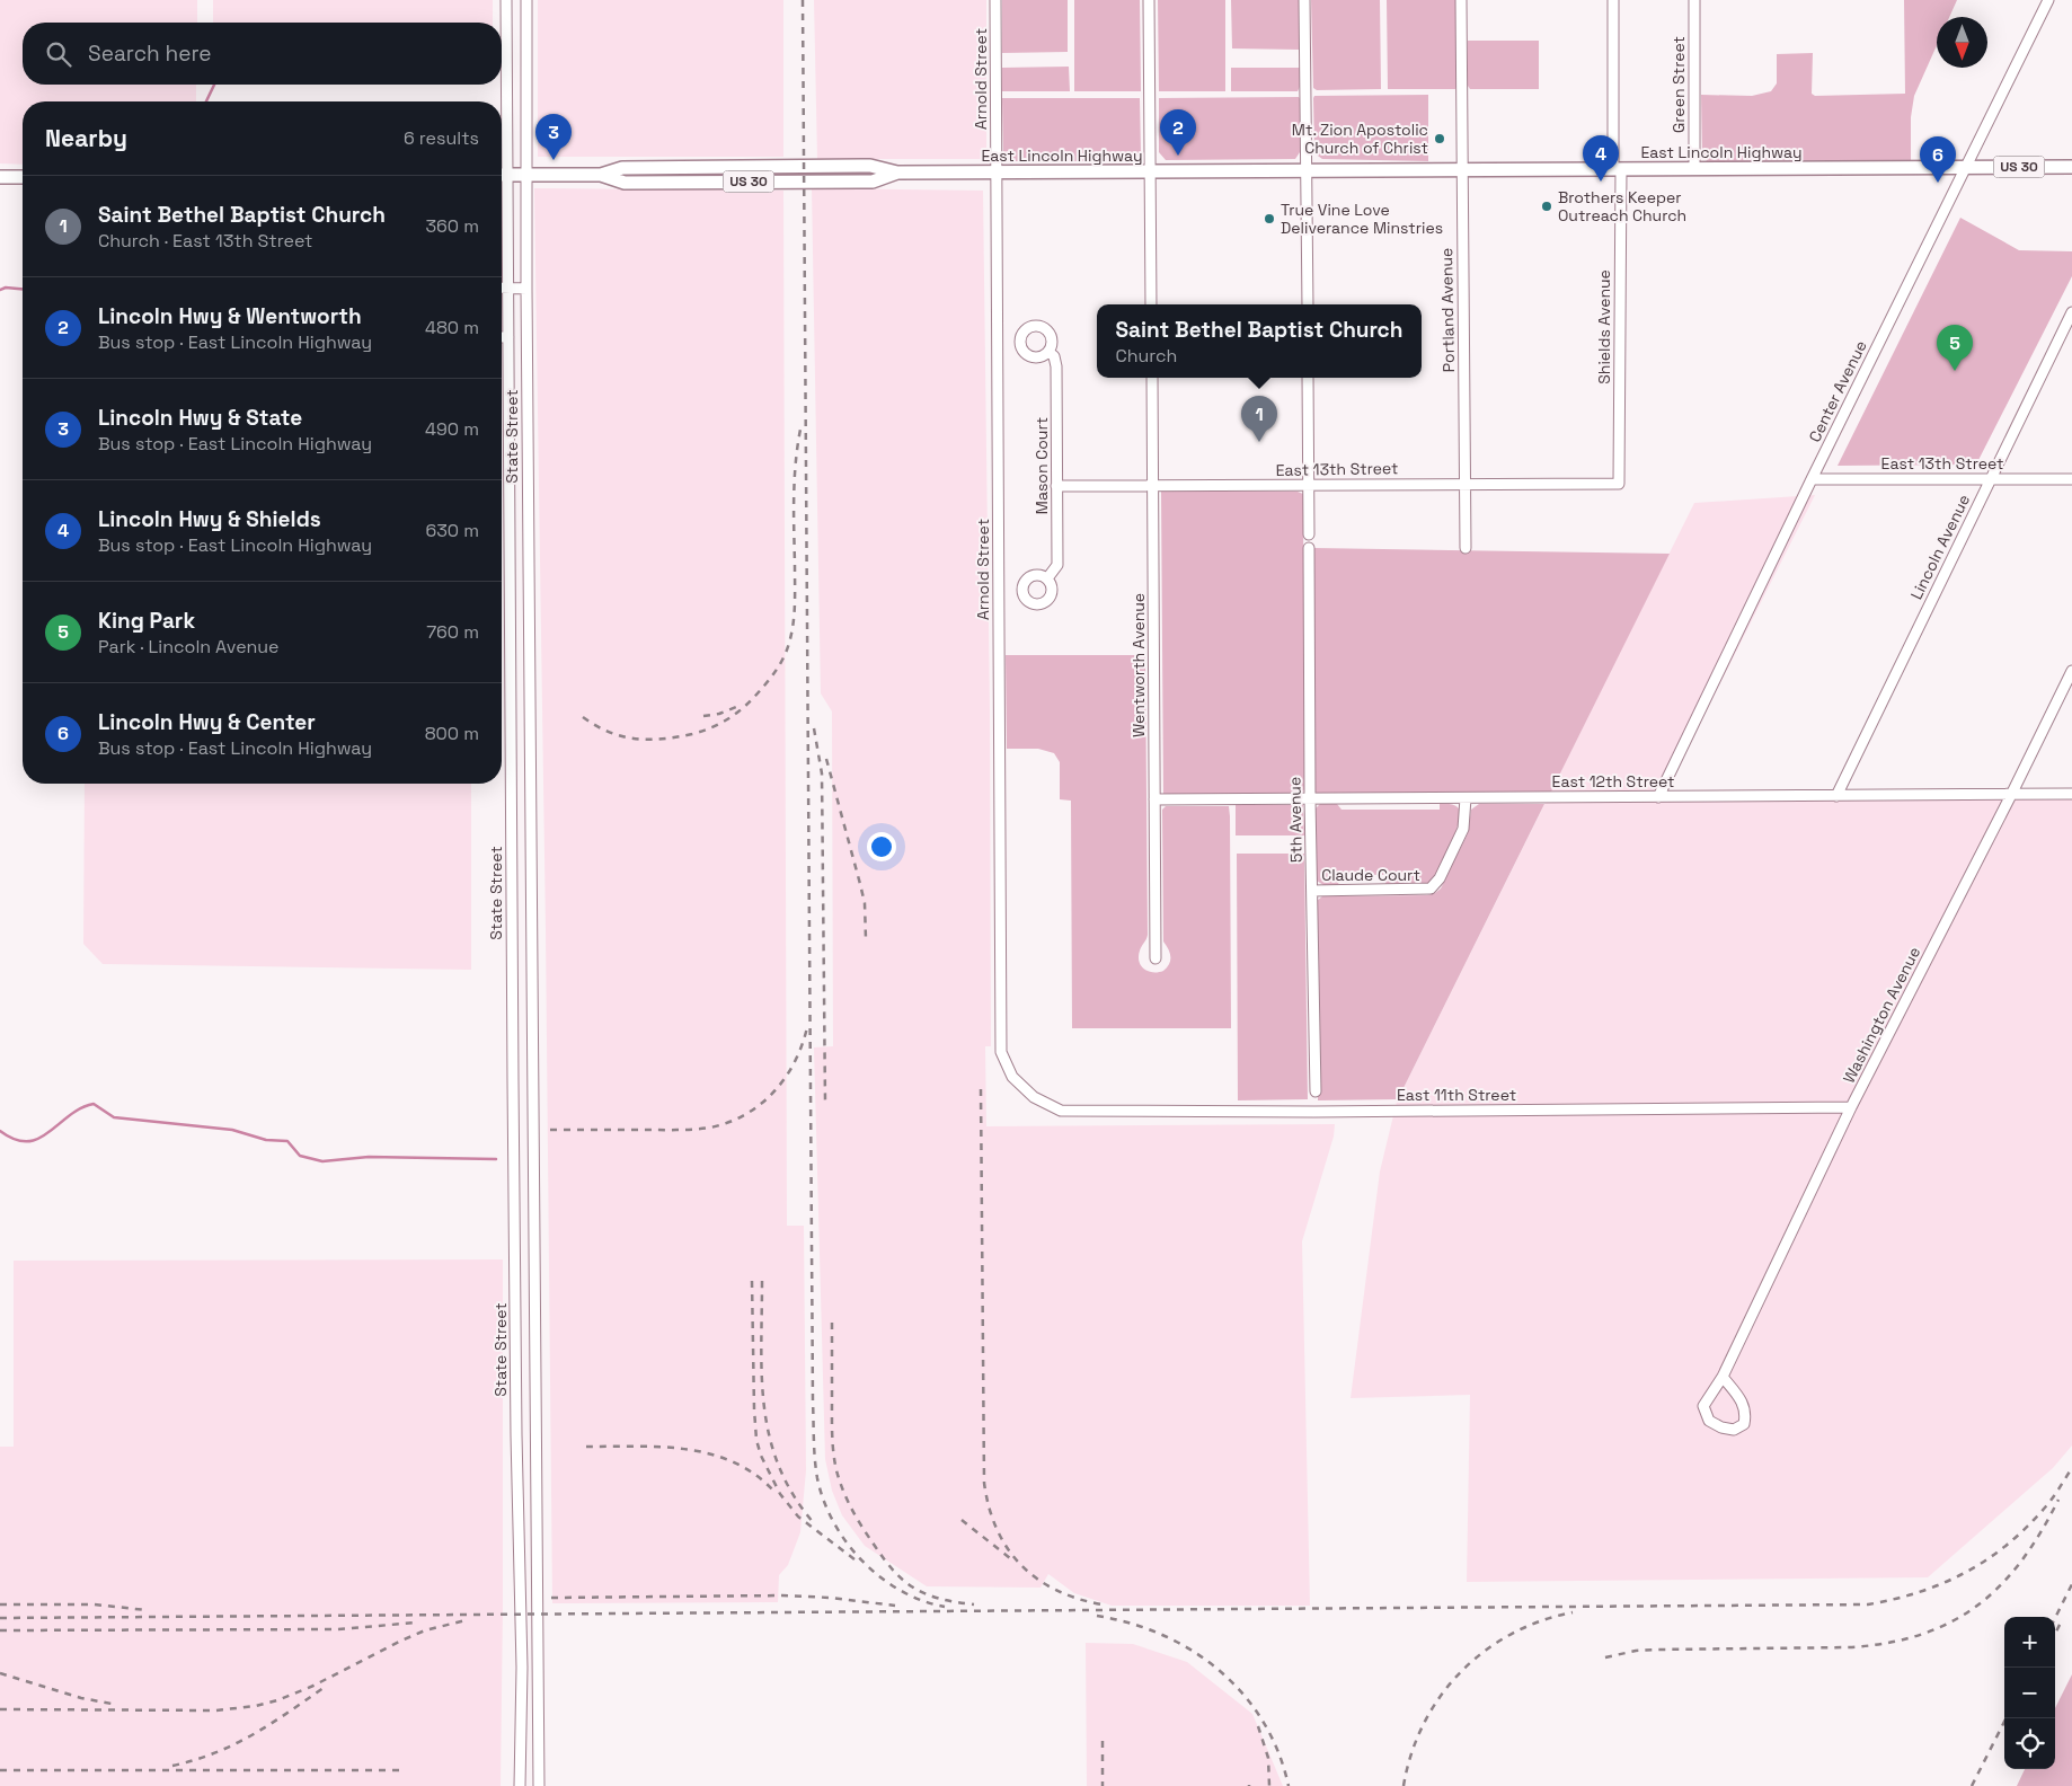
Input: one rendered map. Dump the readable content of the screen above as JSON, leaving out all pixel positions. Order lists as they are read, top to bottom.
{
  "streets": {
    "main road": ["East Lincoln Highway", "US 30"],
    "street": [
      "Arnold Street",
      "Green Street",
      "Portland Avenue",
      "Shields Avenue",
      "Center Avenue",
      "State Street",
      "East 13th Street",
      "Mason Court",
      "Lincoln Avenue",
      "Wentworth Avenue",
      "East 12th Street",
      "5th Avenue",
      "Claude Court",
      "Washington Avenue",
      "East 11th Street"
    ]
  },
  "crossings": [
    ["Arnold Street", "East Lincoln Highway"],
    ["Arnold Street", "East 11th Street"],
    ["Green Street", "East Lincoln Highway"],
    ["East Lincoln Highway", "Portland Avenue"],
    ["East Lincoln Highway", "Shields Avenue"],
    ["East Lincoln Highway", "Center Avenue"],
    ["East Lincoln Highway", "State Street"],
    ["Portland Avenue", "East 13th Street"],
    ["Shields Avenue", "East 13th Street"],
    ["Center Avenue", "East 13th Street"],
    ["Center Avenue", "East 12th Street"],
    ["East 13th Street", "Mason Court"],
    ["East 13th Street", "Lincoln Avenue"],
    ["East 13th Street", "Wentworth Avenue"],
    ["Lincoln Avenue", "East 12th Street"],
    ["Wentworth Avenue", "East 12th Street"],
    ["East 12th Street", "5th Avenue"],
    ["East 12th Street", "Claude Court"],
    ["East 12th Street", "Washington Avenue"],
    ["5th Avenue", "Claude Court"],
    ["Washington Avenue", "East 11th Street"]
  ],
  "places": ["Mt. Zion Apostolic Church of Christ", "Brothers Keeper Outreach Church", "True Vine Love Deliverance Minstries"],
  "north": "bottom",
  "page": {
    "search": "Search here",
    "heading": ["Nearby", "6 results"],
    "pins": [
      "2",
      "3",
      "4",
      "6",
      "5",
      "1"
    ],
    "list": [
      {
        "mark": "1",
        "name": "Saint Bethel Baptist Church",
        "note": "Church · East 13th Street",
        "value": "360 m"
      },
      {
        "mark": "2",
        "name": "Lincoln Hwy & Wentworth",
        "note": "Bus stop · East Lincoln Highway",
        "value": "480 m"
      },
      {
        "mark": "3",
        "name": "Lincoln Hwy & State",
        "note": "Bus stop · East Lincoln Highway",
        "value": "490 m"
      },
      {
        "mark": "4",
        "name": "Lincoln Hwy & Shields",
        "note": "Bus stop · East Lincoln Highway",
        "value": "630 m"
      },
      {
        "mark": "5",
        "name": "King Park",
        "note": "Park · Lincoln Avenue",
        "value": "760 m"
      },
      {
        "mark": "6",
        "name": "Lincoln Hwy & Center",
        "note": "Bus stop · East Lincoln Highway",
        "value": "800 m"
      }
    ],
    "popup": ["Saint Bethel Baptist Church", "Church"],
    "map_buttons": ["+", "−"]
  }
}
